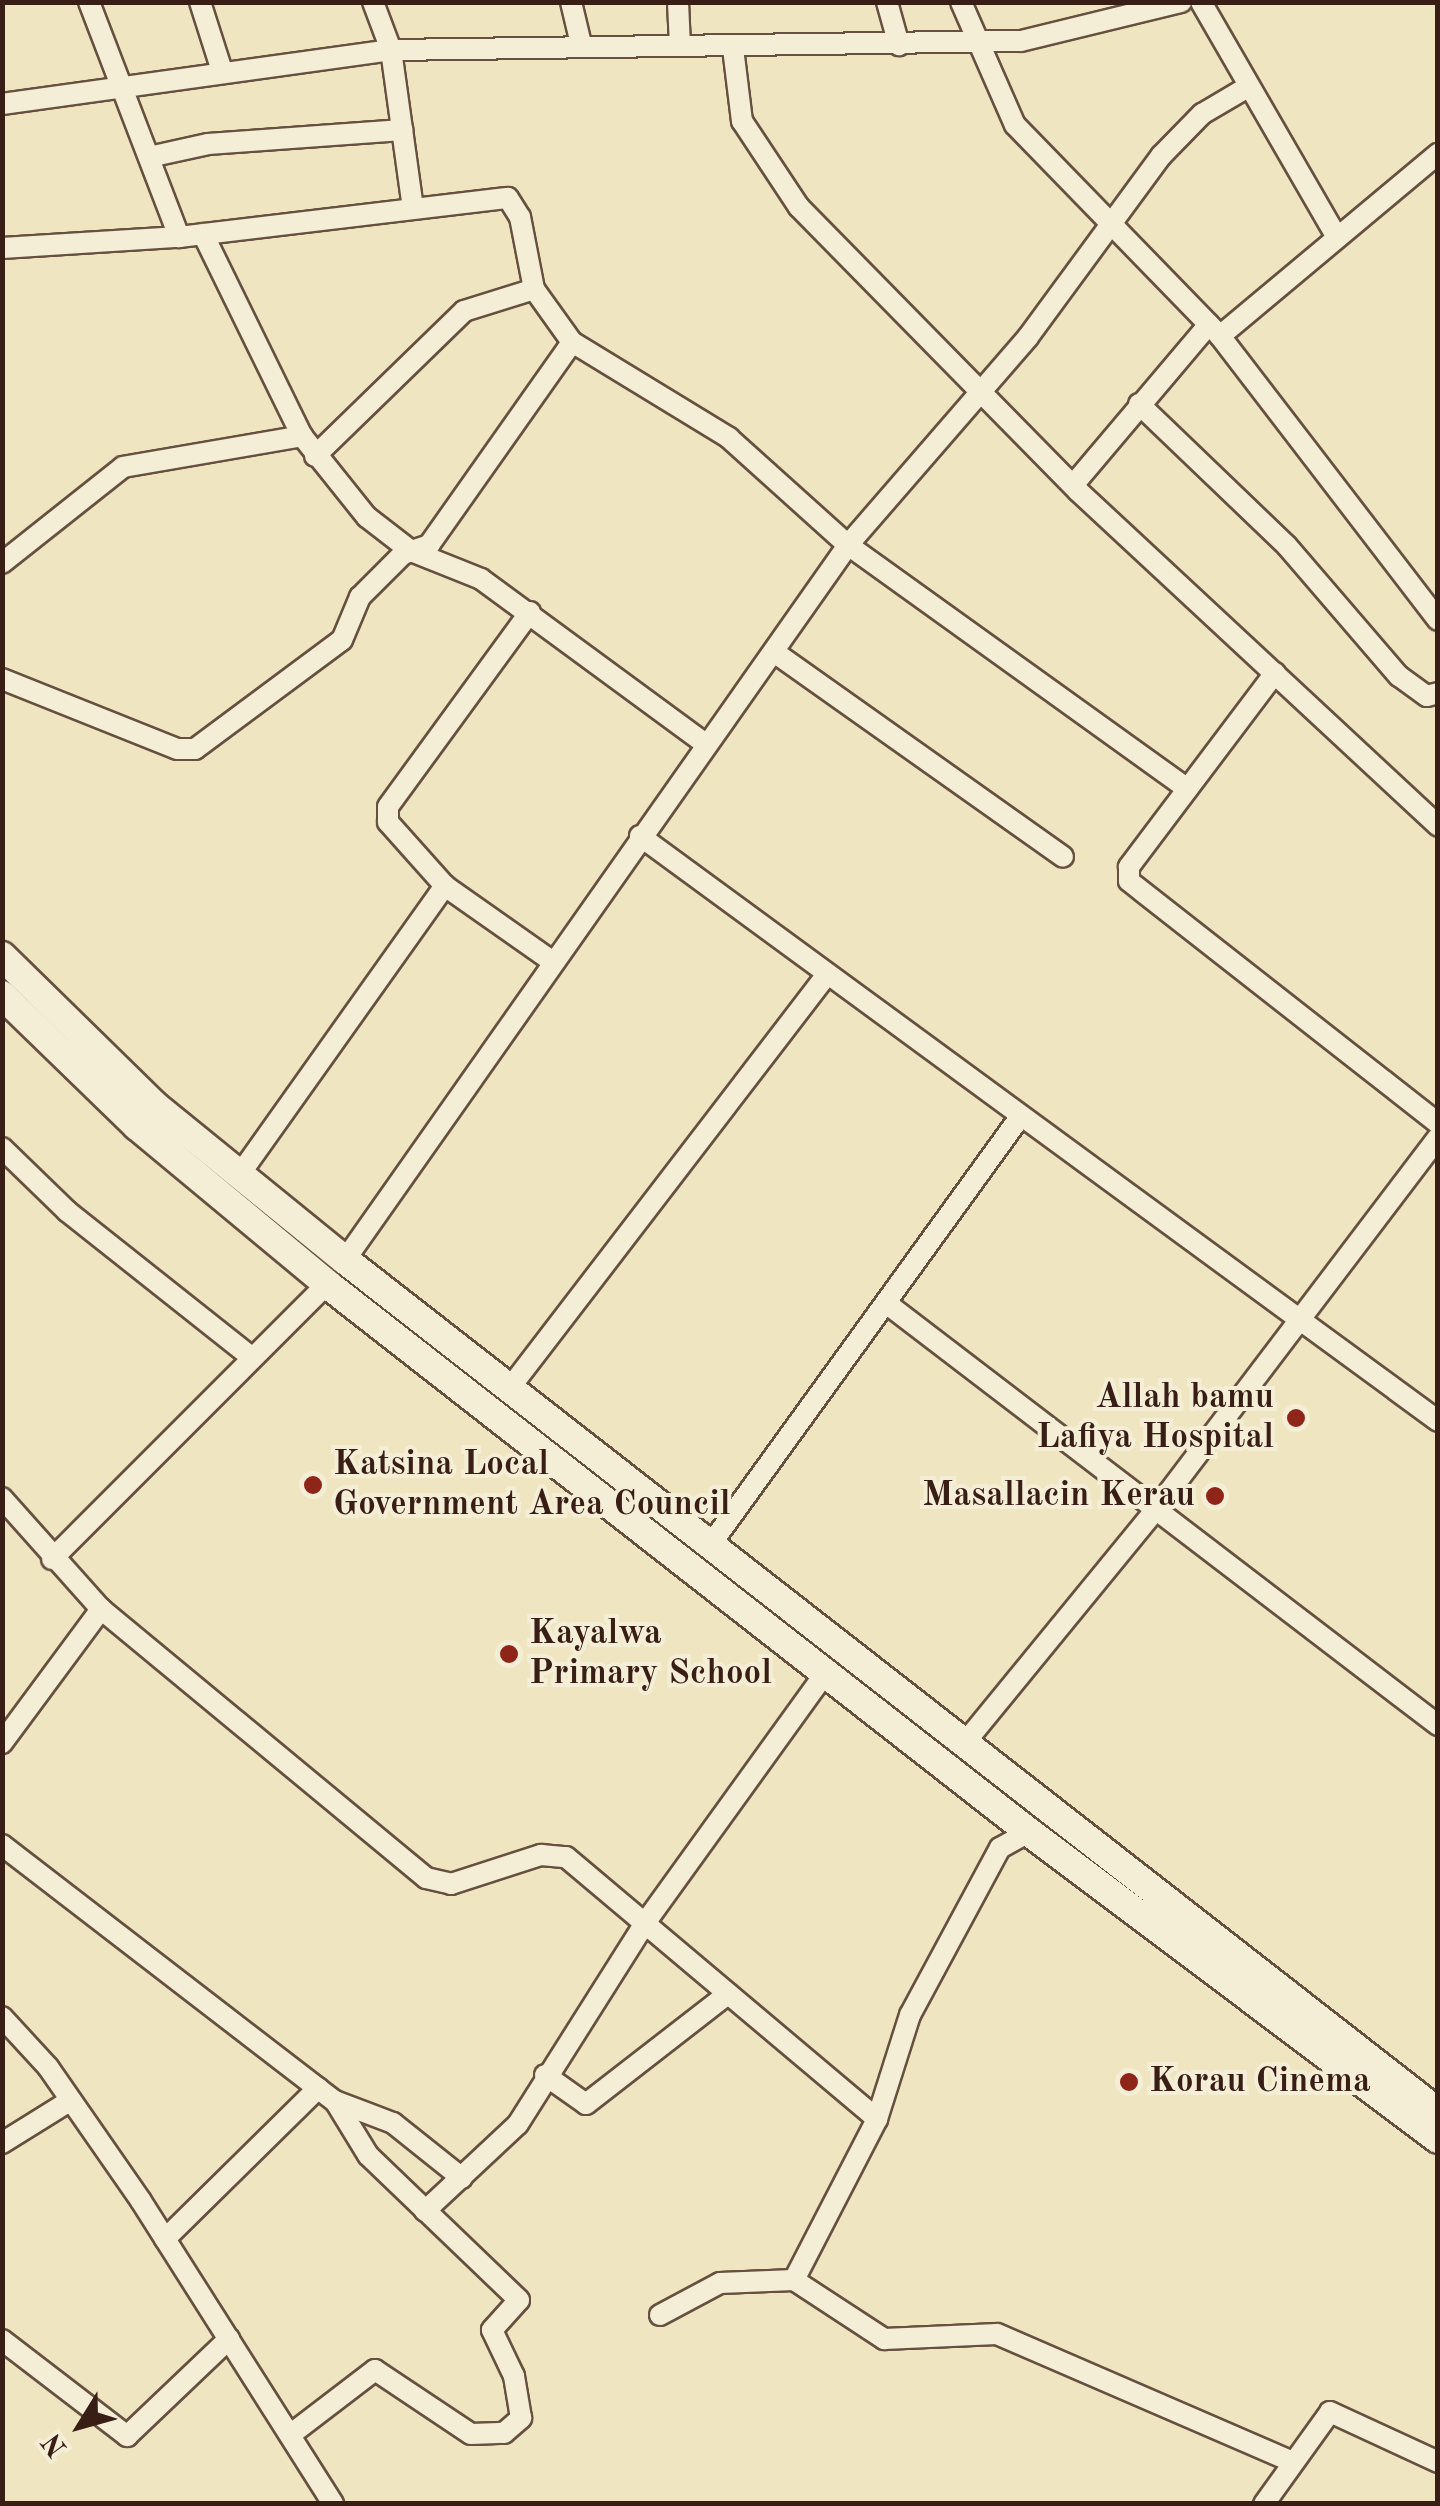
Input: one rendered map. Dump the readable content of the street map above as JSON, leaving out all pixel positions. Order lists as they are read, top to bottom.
{
  "places": [
    "Allah bamu Lafiya Hospital",
    "Katsina Local Government Area Council",
    "Masallacin Kerau",
    "Kayalwa Primary School",
    "Korau Cinema"
  ],
  "north": "bottom left"
}
